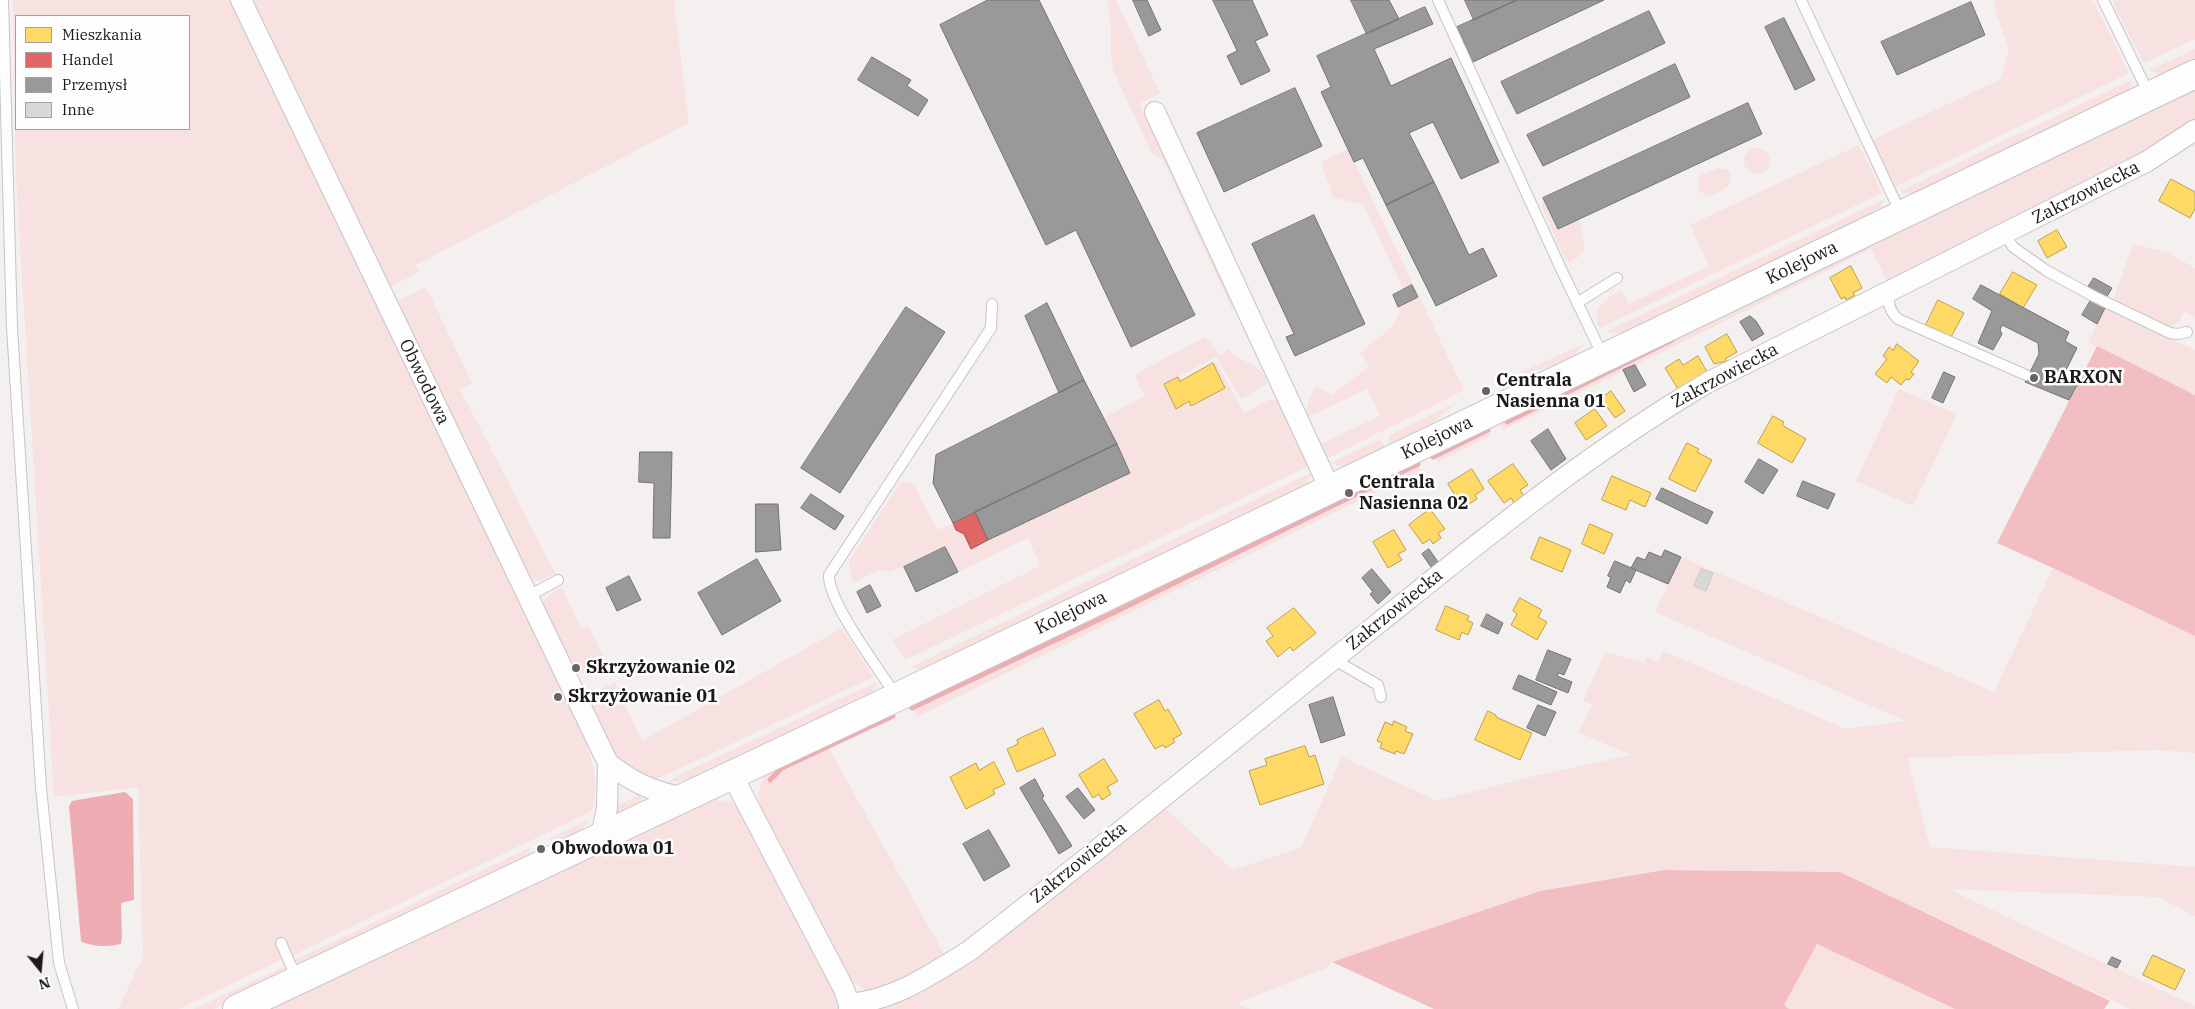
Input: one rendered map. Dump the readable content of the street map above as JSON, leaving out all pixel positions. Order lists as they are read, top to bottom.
{
  "streets": {
    "street": ["Zakrzowiecka", "Kolejowa", "Obwodowa"]
  },
  "crossings": [
    ["Zakrzowiecka", "Kolejowa"],
    ["Kolejowa", "Obwodowa"]
  ],
  "places": [
    "BARXON",
    "Centrala Nasienna 01",
    "Centrala Nasienna 02",
    "Skrzyżowanie 02",
    "Skrzyżowanie 01",
    "Obwodowa 01"
  ],
  "legend": [
    "Mieszkania",
    "Handel",
    "Przemysł",
    "Inne"
  ],
  "north": "bottom"
}
